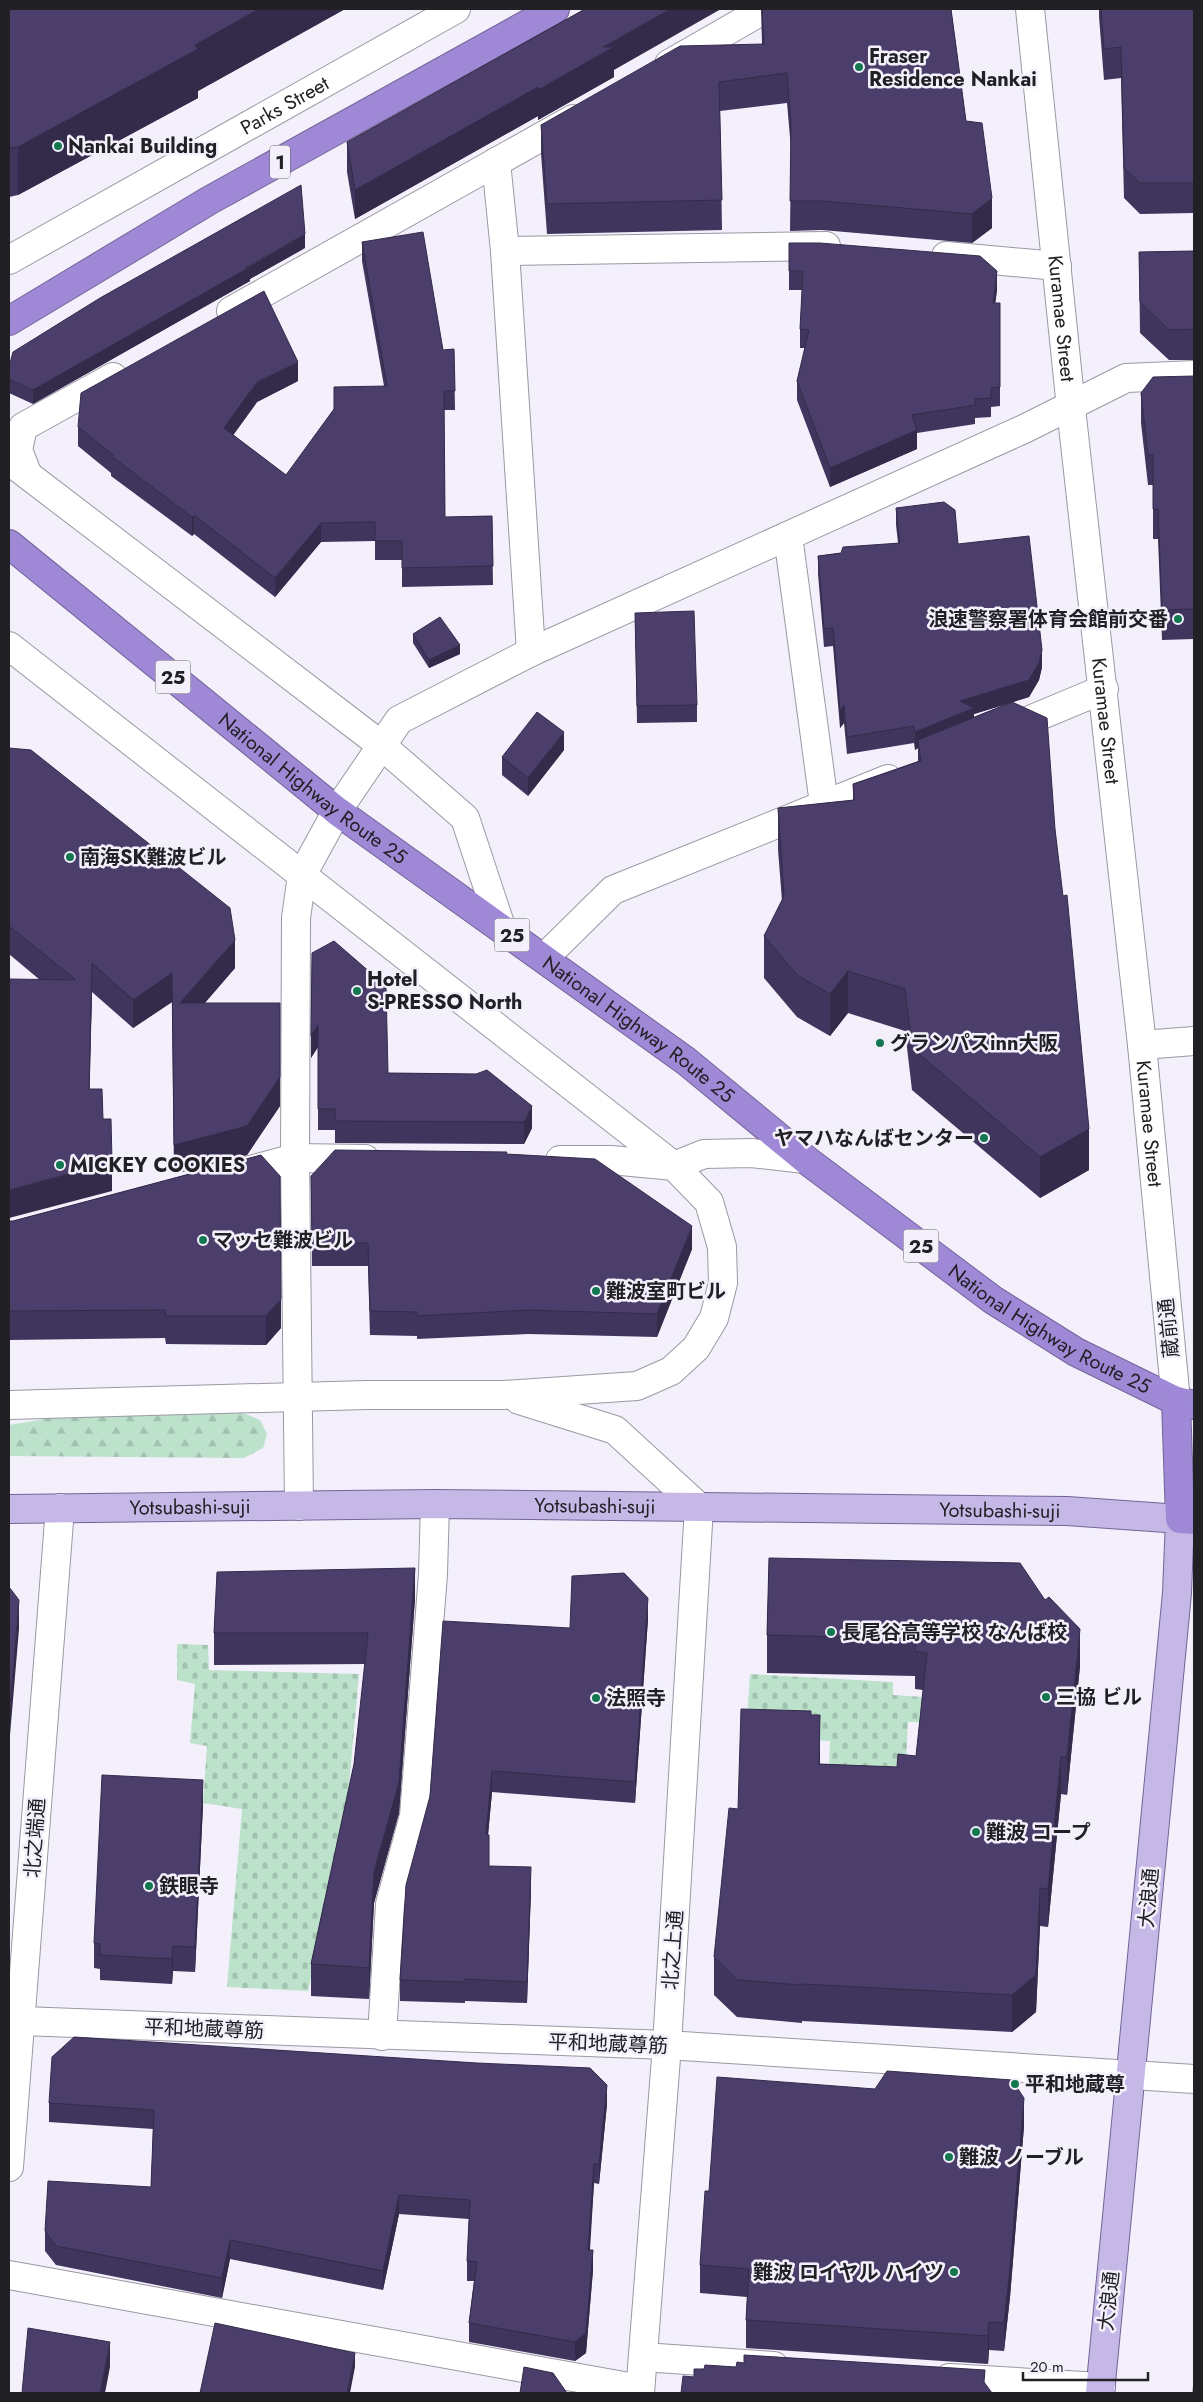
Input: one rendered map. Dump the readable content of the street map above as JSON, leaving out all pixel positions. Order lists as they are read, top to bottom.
{
  "streets": {
    "highway": [
      "1",
      "25",
      "National Highway Route 25",
      "大浪通"
    ],
    "main road": ["Yotsubashi-suji"],
    "street": [
      "Parks Street",
      "Kuramae Street",
      "蔵前通",
      "北之端通",
      "北之上通",
      "平和地蔵尊筋"
    ]
  },
  "crossings": [
    ["Kuramae Street", "蔵前通"],
    ["National Highway Route 25", "蔵前通"],
    ["National Highway Route 25", "大浪通"],
    ["蔵前通", "大浪通"],
    ["Yotsubashi-suji", "北之端通"],
    ["Yotsubashi-suji", "大浪通"],
    ["Yotsubashi-suji", "北之上通"],
    ["北之端通", "平和地蔵尊筋"],
    ["大浪通", "平和地蔵尊筋"],
    ["北之上通", "平和地蔵尊筋"]
  ],
  "places": [
    "Fraser Residence Nankai",
    "Nankai Building",
    "浪速警察署体育会館前交番",
    "南海SK難波ビル",
    "Hotel S-PRESSO North",
    "グランパスinn大阪",
    "ヤマハなんばセンター",
    "MICKEY COOKIES",
    "マッセ難波ビル",
    "難波室町ビル",
    "長尾谷高等学校 なんば校",
    "三協 ビル",
    "法照寺",
    "難波 コープ",
    "鉄眼寺",
    "平和地蔵尊",
    "難波 ノーブル",
    "難波 ロイヤル ハイツ"
  ],
  "scale_bar": "20 m"
}
